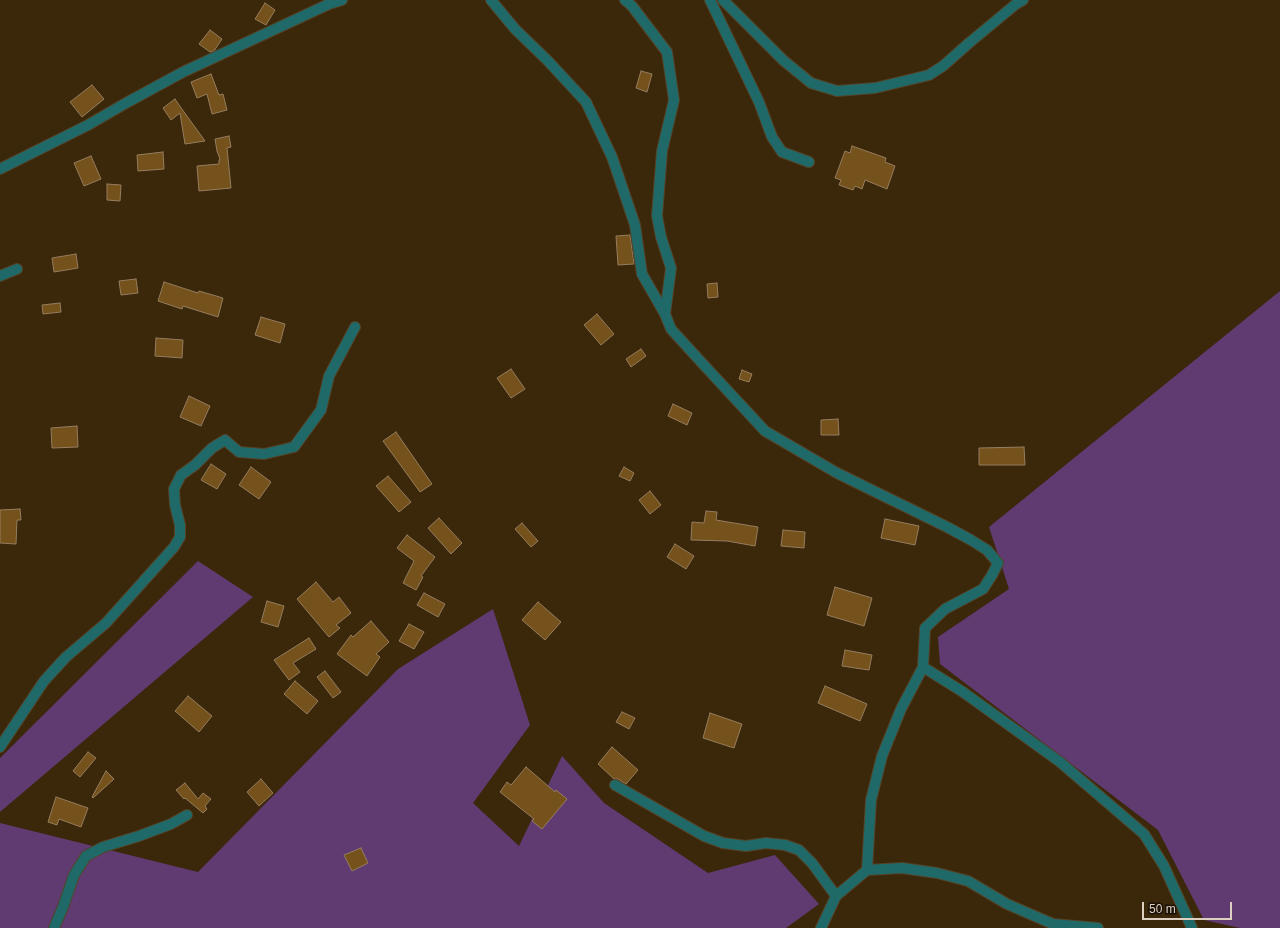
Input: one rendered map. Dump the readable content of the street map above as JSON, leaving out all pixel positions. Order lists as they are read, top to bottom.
{
  "scale_bar": "50 m"
}
